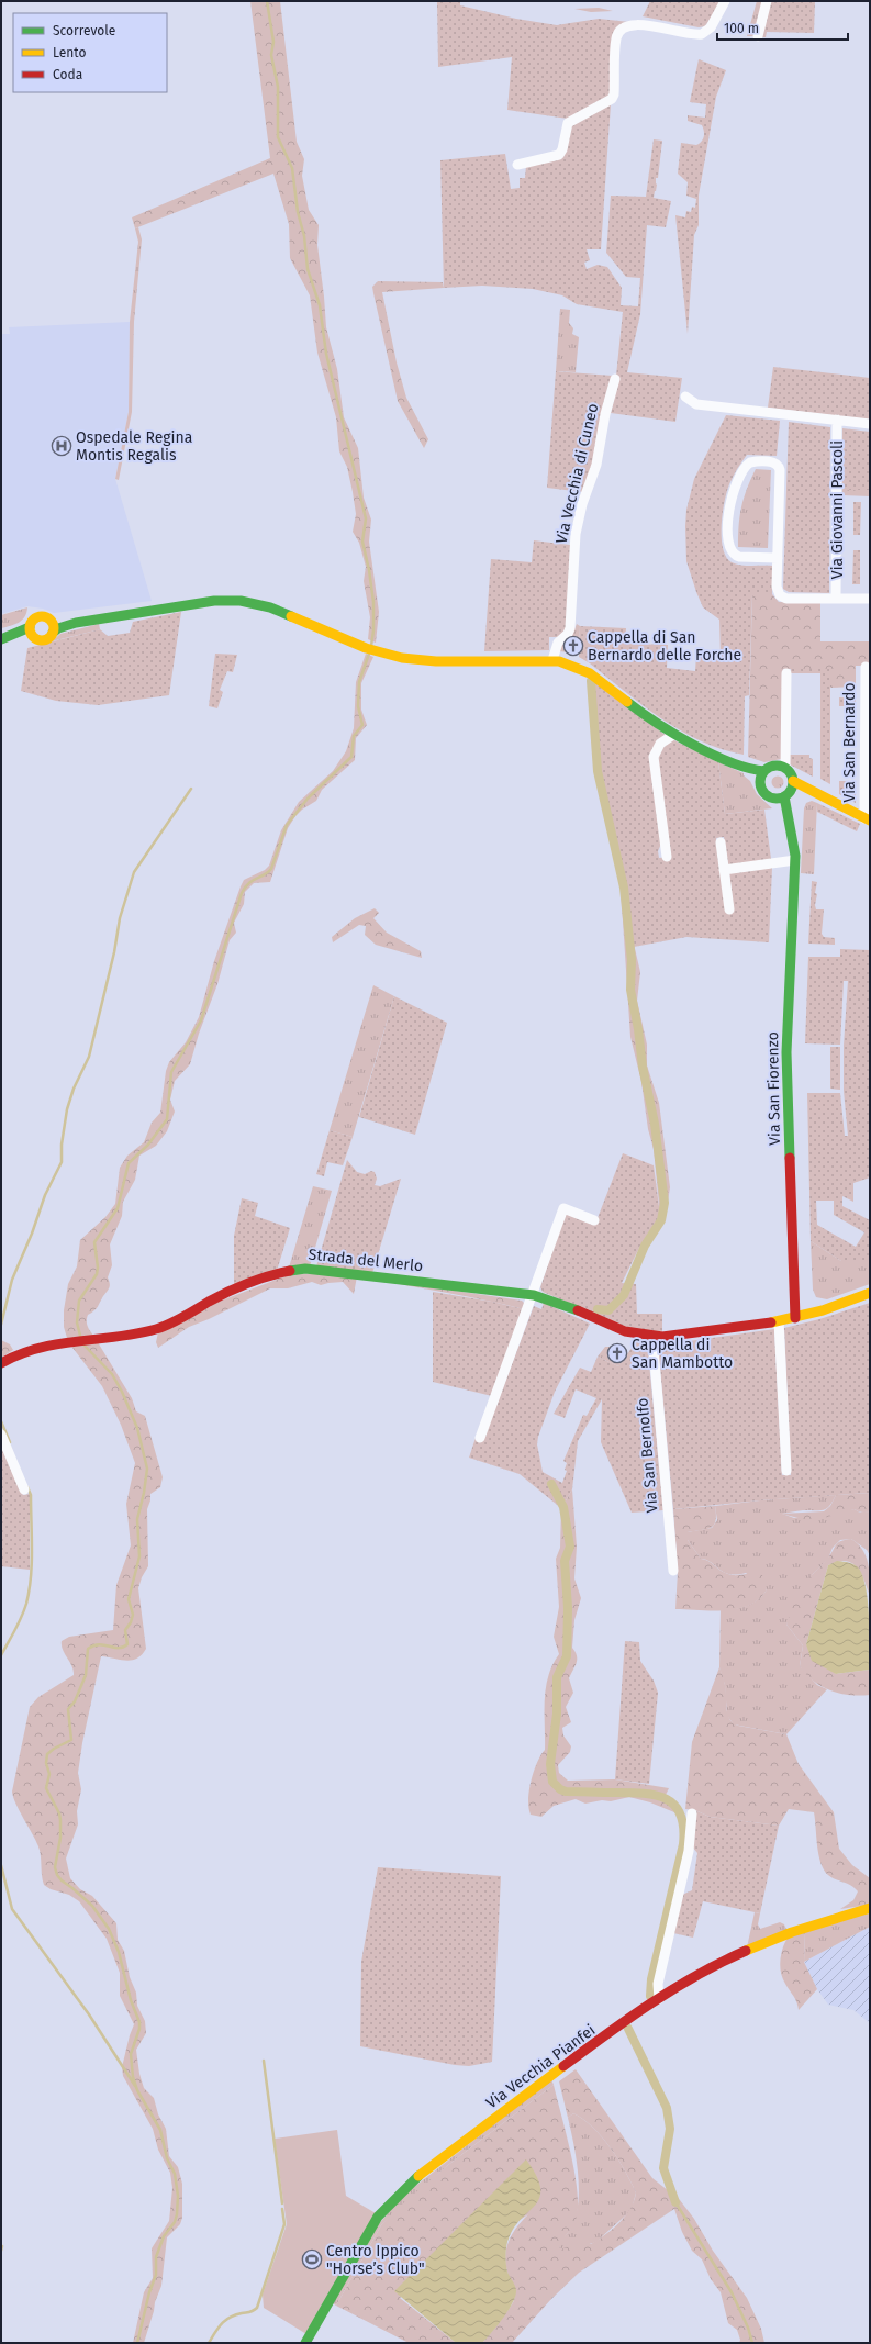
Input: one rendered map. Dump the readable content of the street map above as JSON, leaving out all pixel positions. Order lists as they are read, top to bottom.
{
  "streets": {
    "street": [
      "Via Vecchia di Cuneo",
      "Via Giovanni Pascoli",
      "Via San Bernardo",
      "Via San Fiorenzo",
      "Strada del Merlo",
      "Via San Bernolfo",
      "Via Vecchia Pianfei"
    ]
  },
  "crossings": [
    ["Via San Bernardo", "Via San Fiorenzo"]
  ],
  "places": {
    "hospital": ["Ospedale Regina Montis Regalis"],
    "church": ["Cappella di San Bernardo delle Forche", "Cappella di San Mambotto"],
    "sports": ["Centro Ippico \"Horse’s Club\""]
  },
  "legend": ["Scorrevole", "Lento", "Coda"],
  "scale_bar": "100 m"
}
